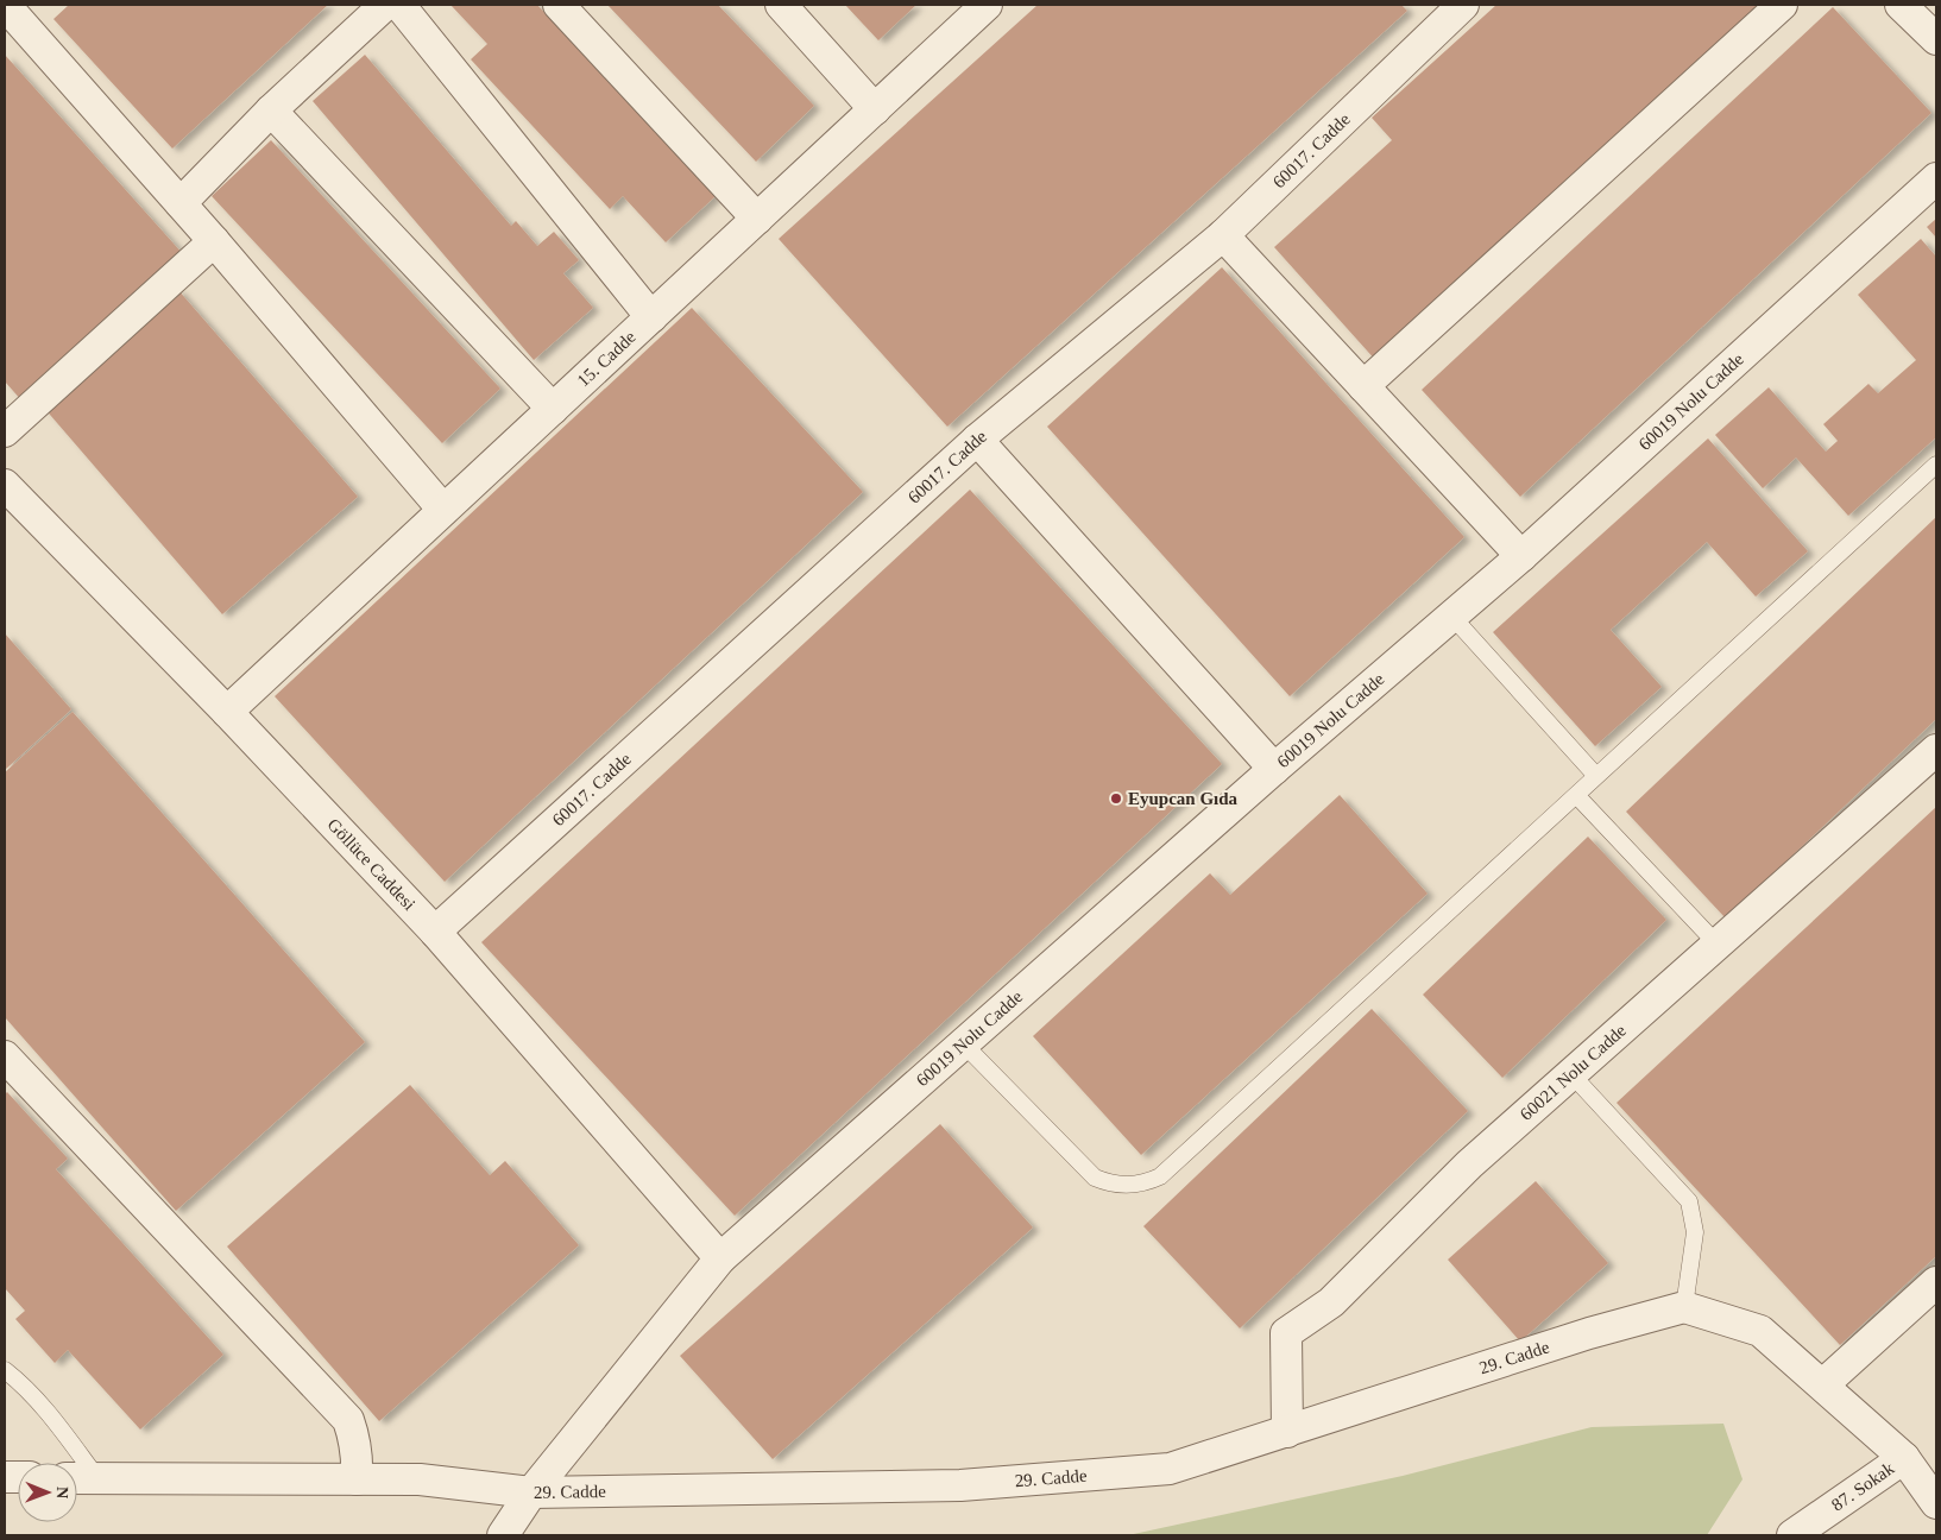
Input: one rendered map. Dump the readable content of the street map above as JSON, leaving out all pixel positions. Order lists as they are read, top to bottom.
{
  "streets": {
    "street": [
      "60017. Cadde",
      "15. Cadde",
      "60019 Nolu Cadde",
      "Göllüce Caddesi",
      "60021 Nolu Cadde",
      "29. Cadde",
      "87. Sokak"
    ]
  },
  "crossings": [
    ["60017. Cadde", "Göllüce Caddesi"],
    ["15. Cadde", "Göllüce Caddesi"],
    ["60019 Nolu Cadde", "Göllüce Caddesi"],
    ["60019 Nolu Cadde", "29. Cadde"],
    ["60021 Nolu Cadde", "29. Cadde"]
  ],
  "places": ["Eyupcan Gıda"],
  "north": "right"
}
